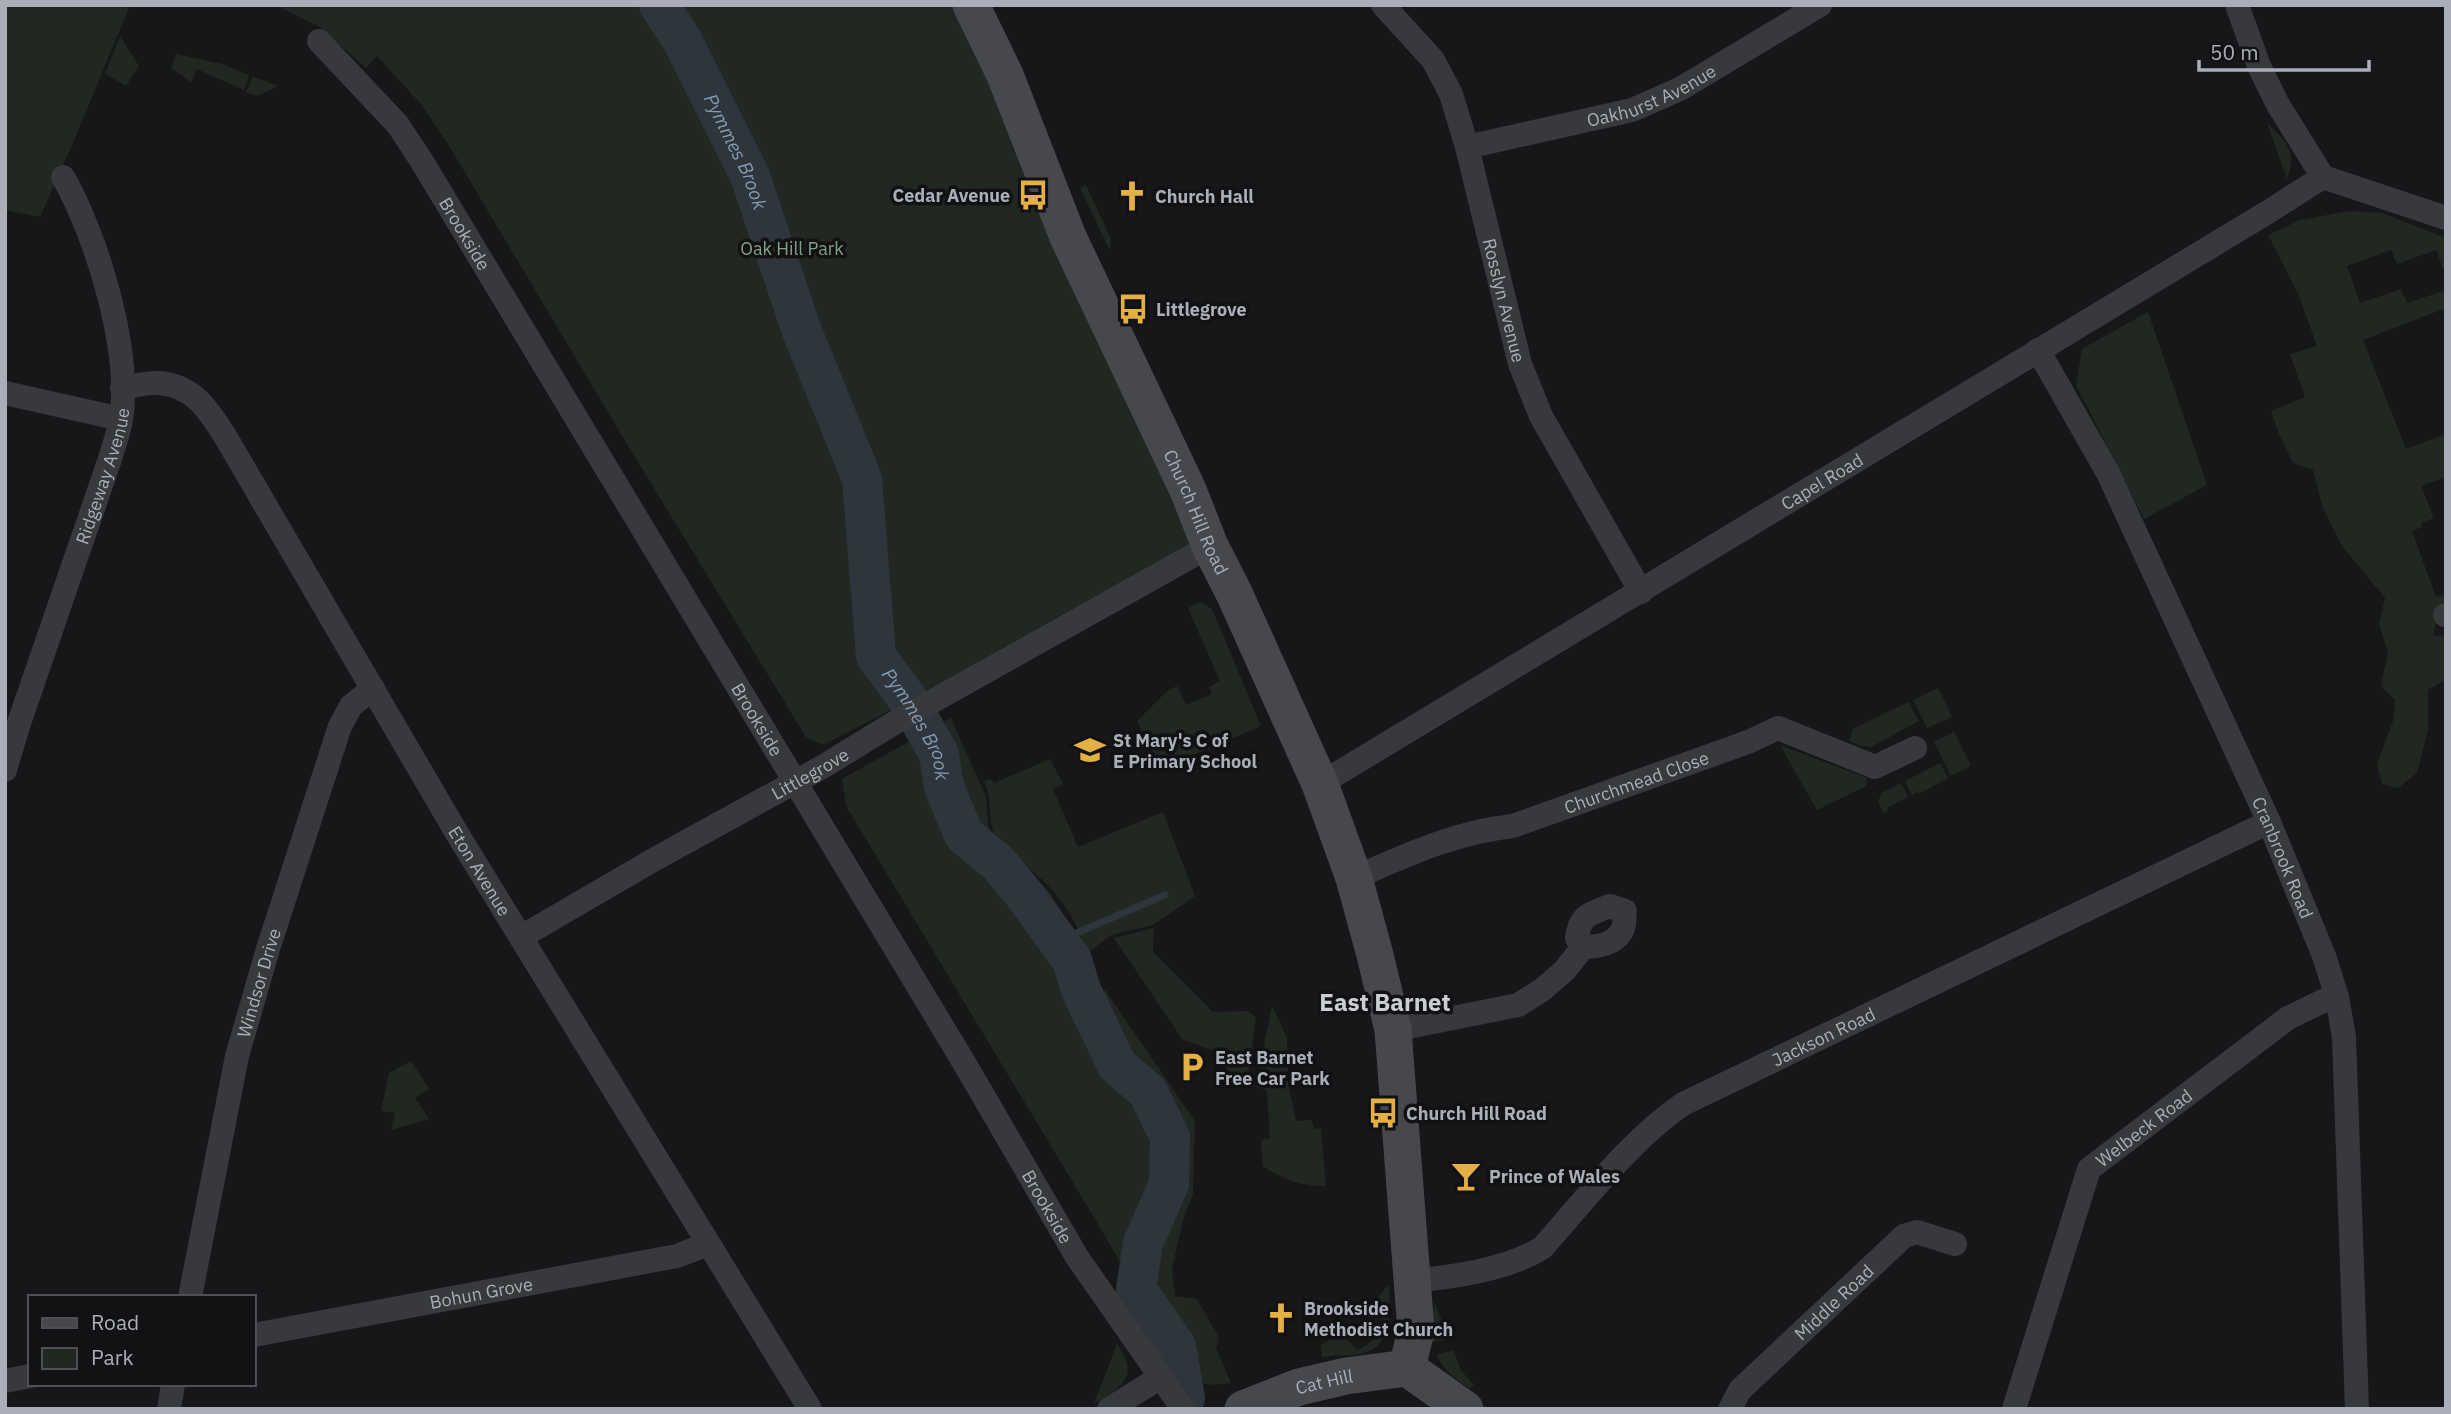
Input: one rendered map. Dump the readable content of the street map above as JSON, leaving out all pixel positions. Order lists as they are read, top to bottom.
{
  "streets": {
    "street": [
      "Oakhurst Avenue",
      "Brookside",
      "Rosslyn Avenue",
      "Ridgeway Avenue",
      "Capel Road",
      "Church Hill Road",
      "Littlegrove",
      "Churchmead Close",
      "Cranbrook Road",
      "Eton Avenue",
      "Windsor Drive",
      "Jackson Road",
      "Welbeck Road",
      "Bohun Grove",
      "Middle Road",
      "Cat Hill"
    ]
  },
  "crossings": [
    ["Oakhurst Avenue", "Rosslyn Avenue"],
    ["Brookside", "Littlegrove"],
    ["Rosslyn Avenue", "Capel Road"],
    ["Ridgeway Avenue", "Eton Avenue"],
    ["Capel Road", "Church Hill Road"],
    ["Capel Road", "Cranbrook Road"],
    ["Church Hill Road", "Littlegrove"],
    ["Church Hill Road", "Churchmead Close"],
    ["Church Hill Road", "Jackson Road"],
    ["Church Hill Road", "Cat Hill"],
    ["Littlegrove", "Eton Avenue"],
    ["Cranbrook Road", "Jackson Road"],
    ["Cranbrook Road", "Welbeck Road"],
    ["Eton Avenue", "Windsor Drive"],
    ["Eton Avenue", "Bohun Grove"]
  ],
  "districts": ["East Barnet"],
  "water": ["Pymmes Brook"],
  "parks": ["Oak Hill Park"],
  "places": {
    "bus stop": ["Cedar Avenue", "Littlegrove", "Church Hill Road"],
    "church": ["Church Hall", "Brookside Methodist Church"],
    "school or university": ["St Mary's C of E Primary School"],
    "parking": ["East Barnet Free Car Park"],
    "bar": ["Prince of Wales"]
  },
  "legend": ["Road", "Park"],
  "scale_bar": "50 m"
}
